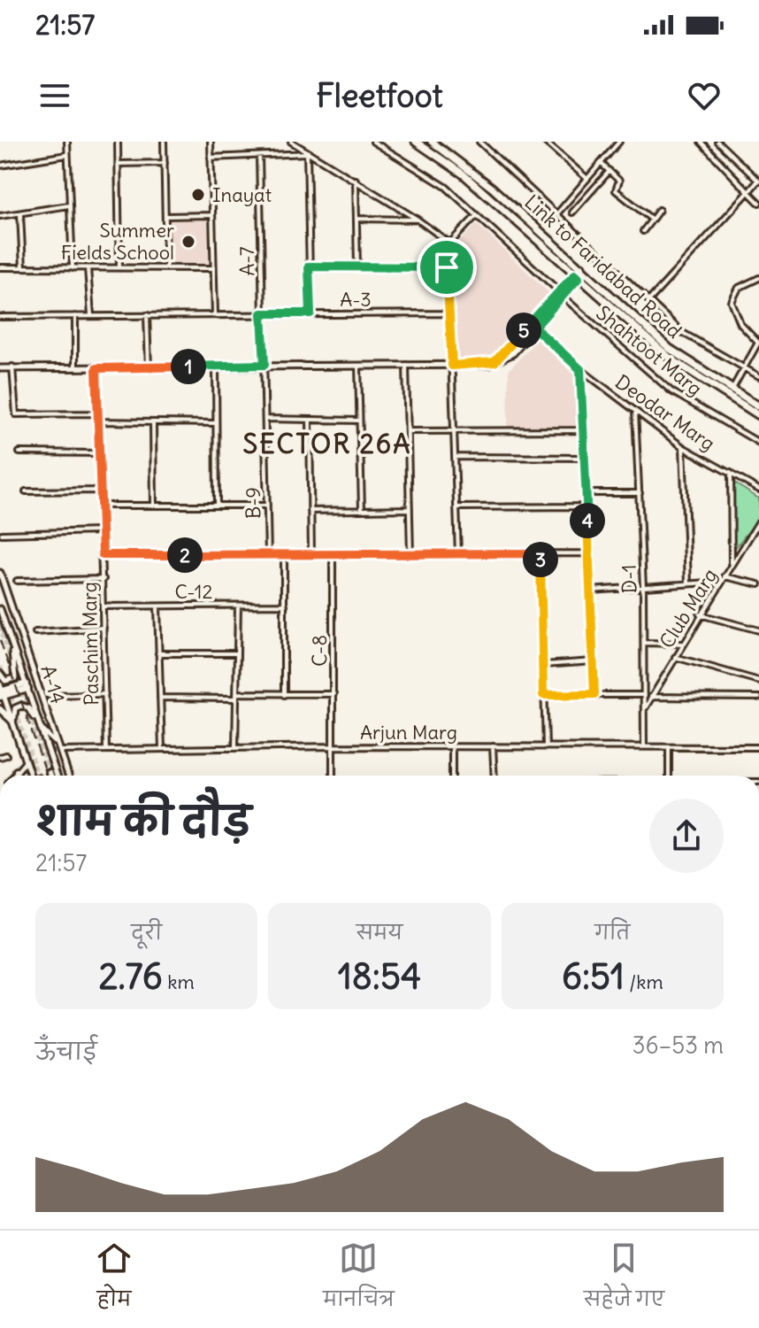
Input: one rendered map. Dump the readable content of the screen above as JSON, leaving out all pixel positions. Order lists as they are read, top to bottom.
{
  "streets": {
    "main road": ["Link to Faridabad Road"],
    "street": [
      "A-7",
      "A-3",
      "Shahtoot Marg",
      "Deodar Marg",
      "B-9",
      "D-1",
      "C-12",
      "Club Marg",
      "Paschim Marg",
      "C-8",
      "A-14",
      "Arjun Marg"
    ]
  },
  "crossings": [
    ["A-7", "A-3"],
    ["A-7", "B-9"],
    ["Deodar Marg", "D-1"],
    ["D-1", "Club Marg"],
    ["D-1", "Arjun Marg"],
    ["C-12", "Paschim Marg"],
    ["Paschim Marg", "Arjun Marg"],
    ["C-8", "Arjun Marg"],
    ["A-14", "Arjun Marg"]
  ],
  "districts": ["SECTOR 26A"],
  "places": ["Inayat", "Summer Fields School"],
  "page": {
    "status": "21:57",
    "header": "Fleetfoot",
    "pins": [
      "5",
      "1",
      "4",
      "2",
      "3"
    ],
    "heading": ["शाम की दौड़", "21:57"],
    "stats": [
      ["दूरी", "2.76 km"],
      ["समय", "18:54"],
      ["गति", "6:51 /km"]
    ],
    "chart": ["ऊँचाई", "36–53 m"],
    "tabs": ["होम", "मानचित्र", "सहेजे गए"]
  }
}
